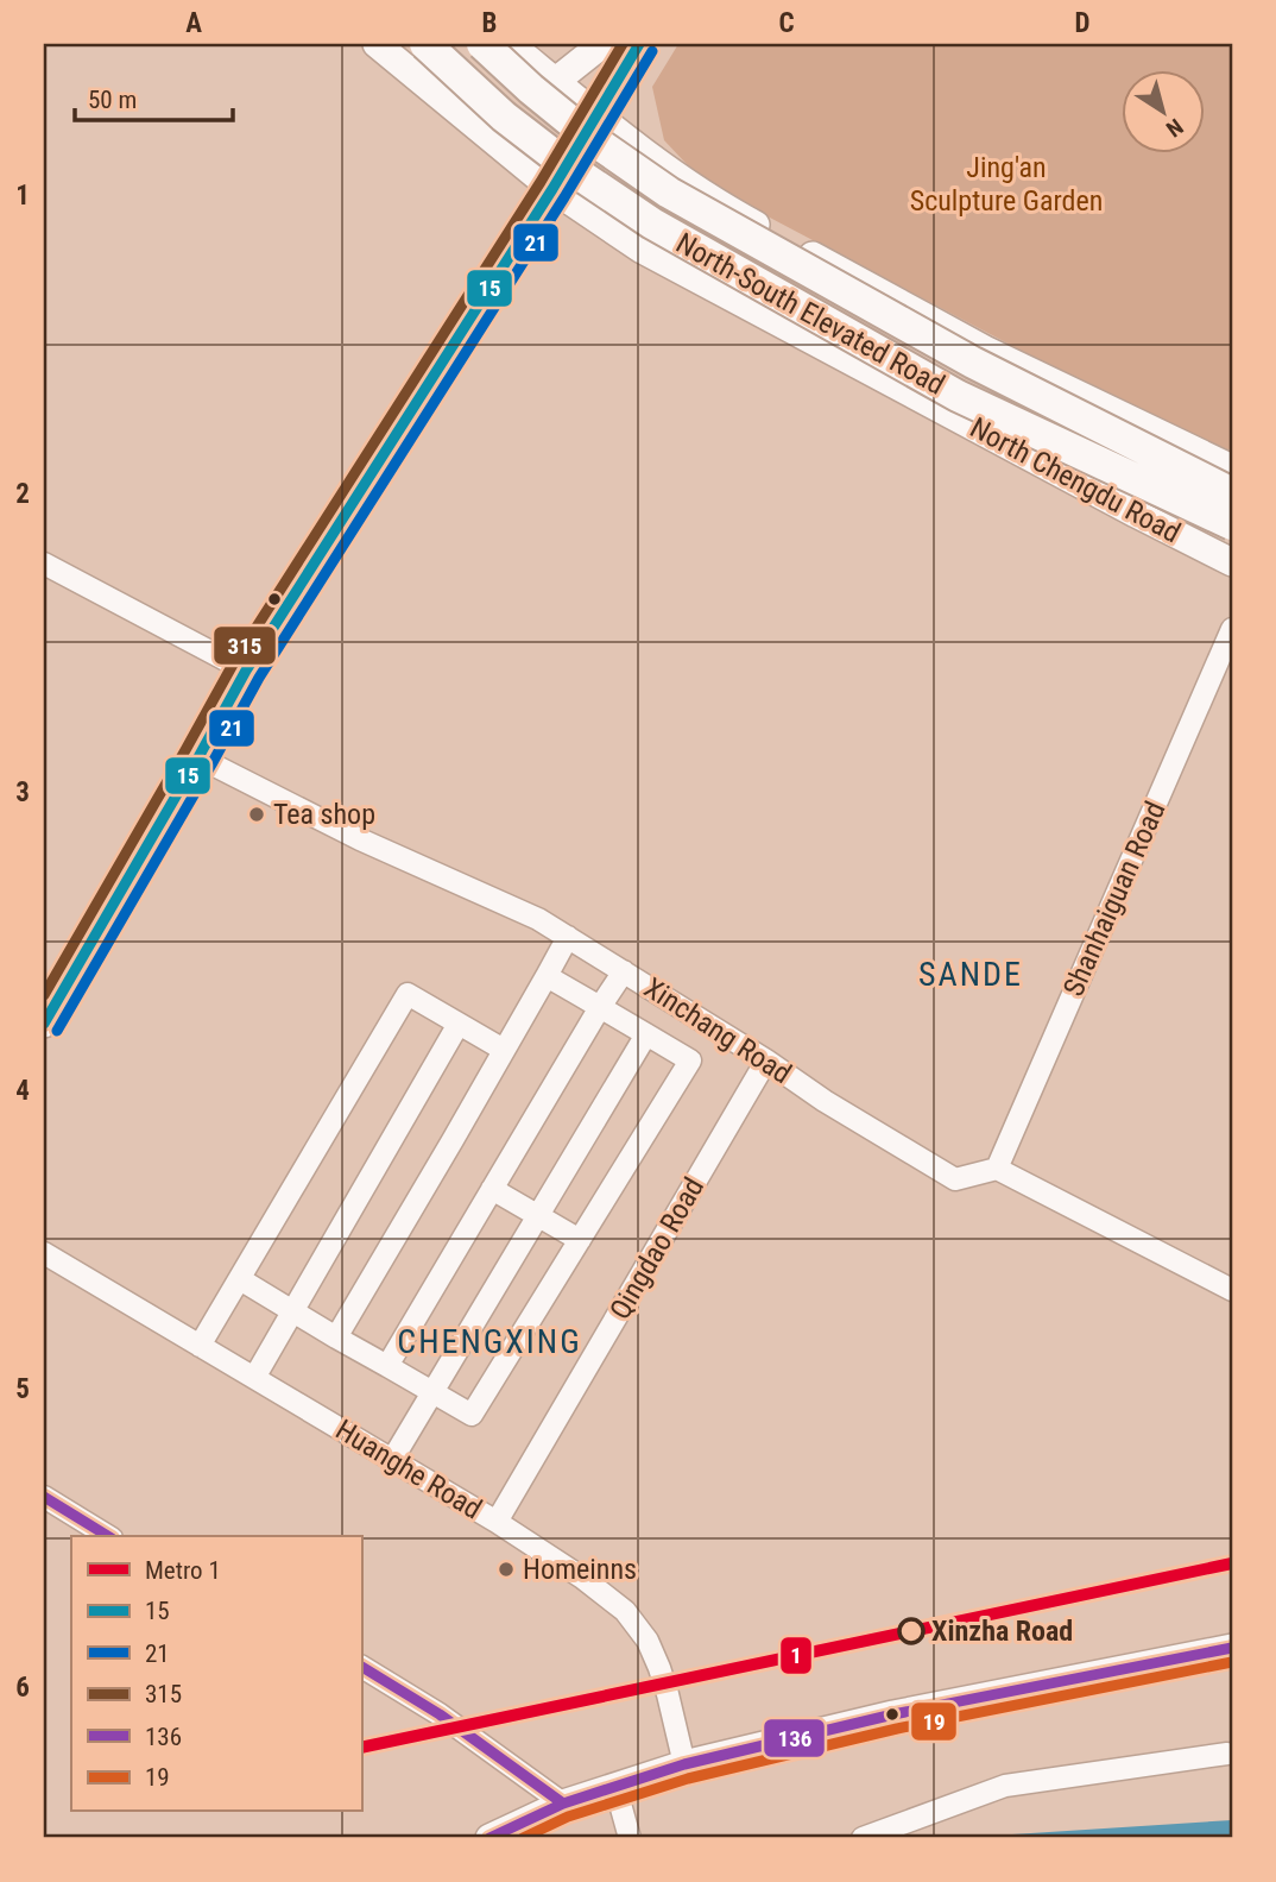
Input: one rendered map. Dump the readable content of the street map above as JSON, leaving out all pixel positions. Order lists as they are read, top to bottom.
{
  "streets": {
    "highway": ["North-South Elevated Road"],
    "main road": ["North Chengdu Road"],
    "street": [
      "Shanhaiguan Road",
      "Xinchang Road",
      "Qingdao Road",
      "Huanghe Road"
    ]
  },
  "crossings": [
    ["Shanhaiguan Road", "Xinchang Road"],
    ["Xinchang Road", "Qingdao Road"],
    ["Qingdao Road", "Huanghe Road"]
  ],
  "districts": ["SANDE", "CHENGXING"],
  "parks": ["Jing'an Sculpture Garden"],
  "places": ["Tea shop", "Homeinns", "Xinzha Road"],
  "lines": [
    "transit line 15",
    "transit line 315",
    "transit line 21",
    "transit line 136",
    "metro line 1",
    "transit line 19"
  ],
  "legend": [
    "Metro 1",
    "15",
    "21",
    "315",
    "136",
    "19"
  ],
  "scale_bar": "50 m",
  "north": "bottom right",
  "grid": {
    "columns": [
      "A",
      "B",
      "C",
      "D"
    ],
    "rows": [
      "1",
      "2",
      "3",
      "4",
      "5",
      "6"
    ]
  }
}
